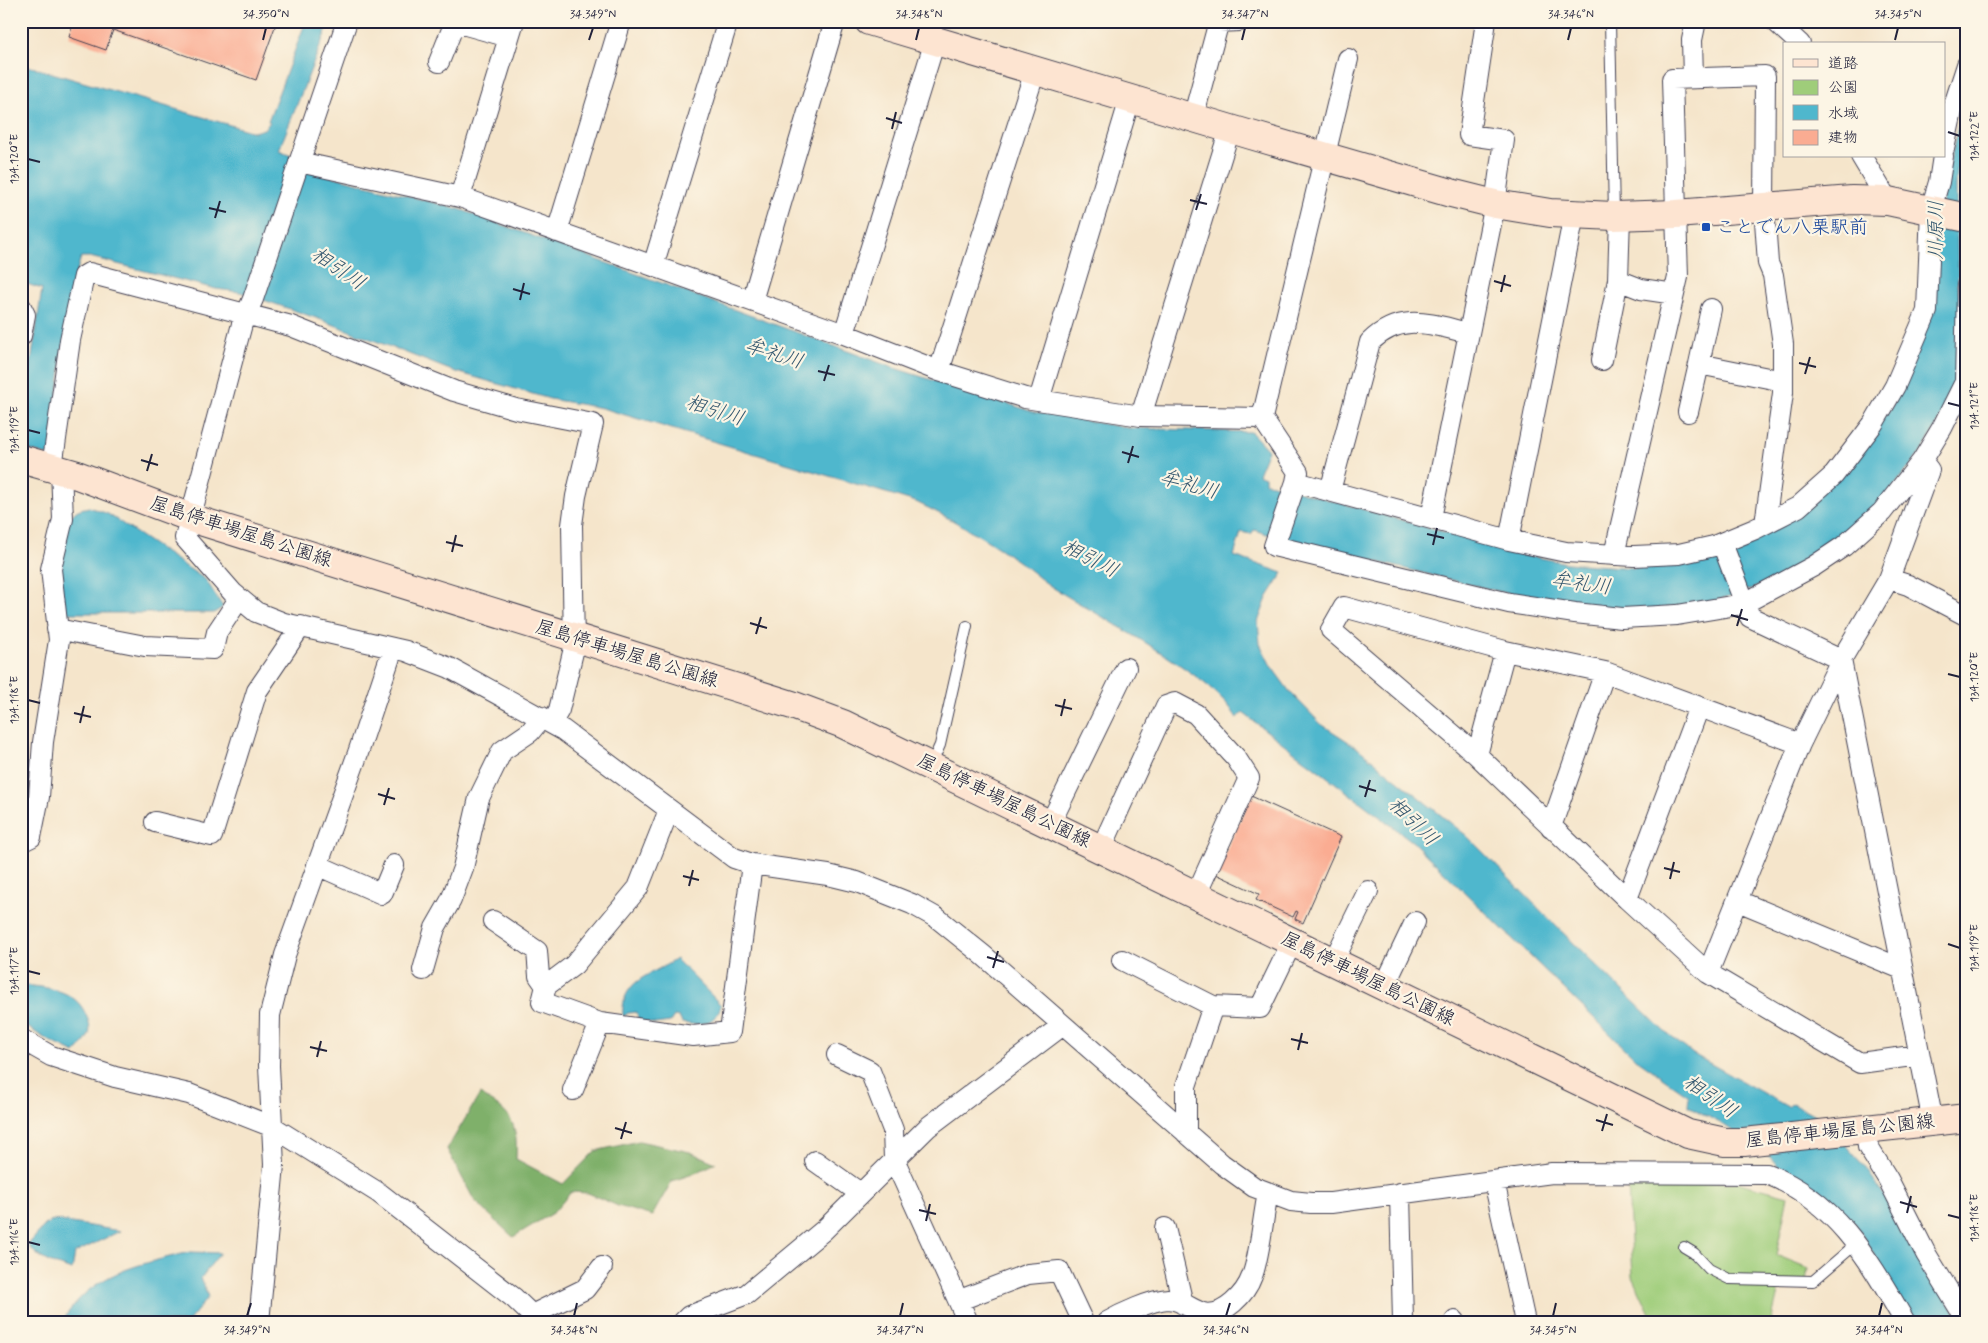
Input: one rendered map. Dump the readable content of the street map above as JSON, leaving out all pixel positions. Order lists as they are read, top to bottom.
{
  "streets": {
    "main road": ["屋島停車場屋島公園線"]
  },
  "water": ["川原川", "相引川", "牟礼川"],
  "places": {
    "transit": ["ことでん八栗駅前"]
  },
  "legend": [
    "道路",
    "公園",
    "水域",
    "建物"
  ],
  "coordinates": [
    "34.350°N",
    "34.349°N",
    "34.348°N",
    "34.347°N",
    "34.346°N",
    "34.345°N",
    "134.122°E",
    "134.120°E",
    "134.121°E",
    "134.119°E",
    "134.118°E",
    "134.117°E",
    "134.116°E",
    "34.344°N"
  ]
}
